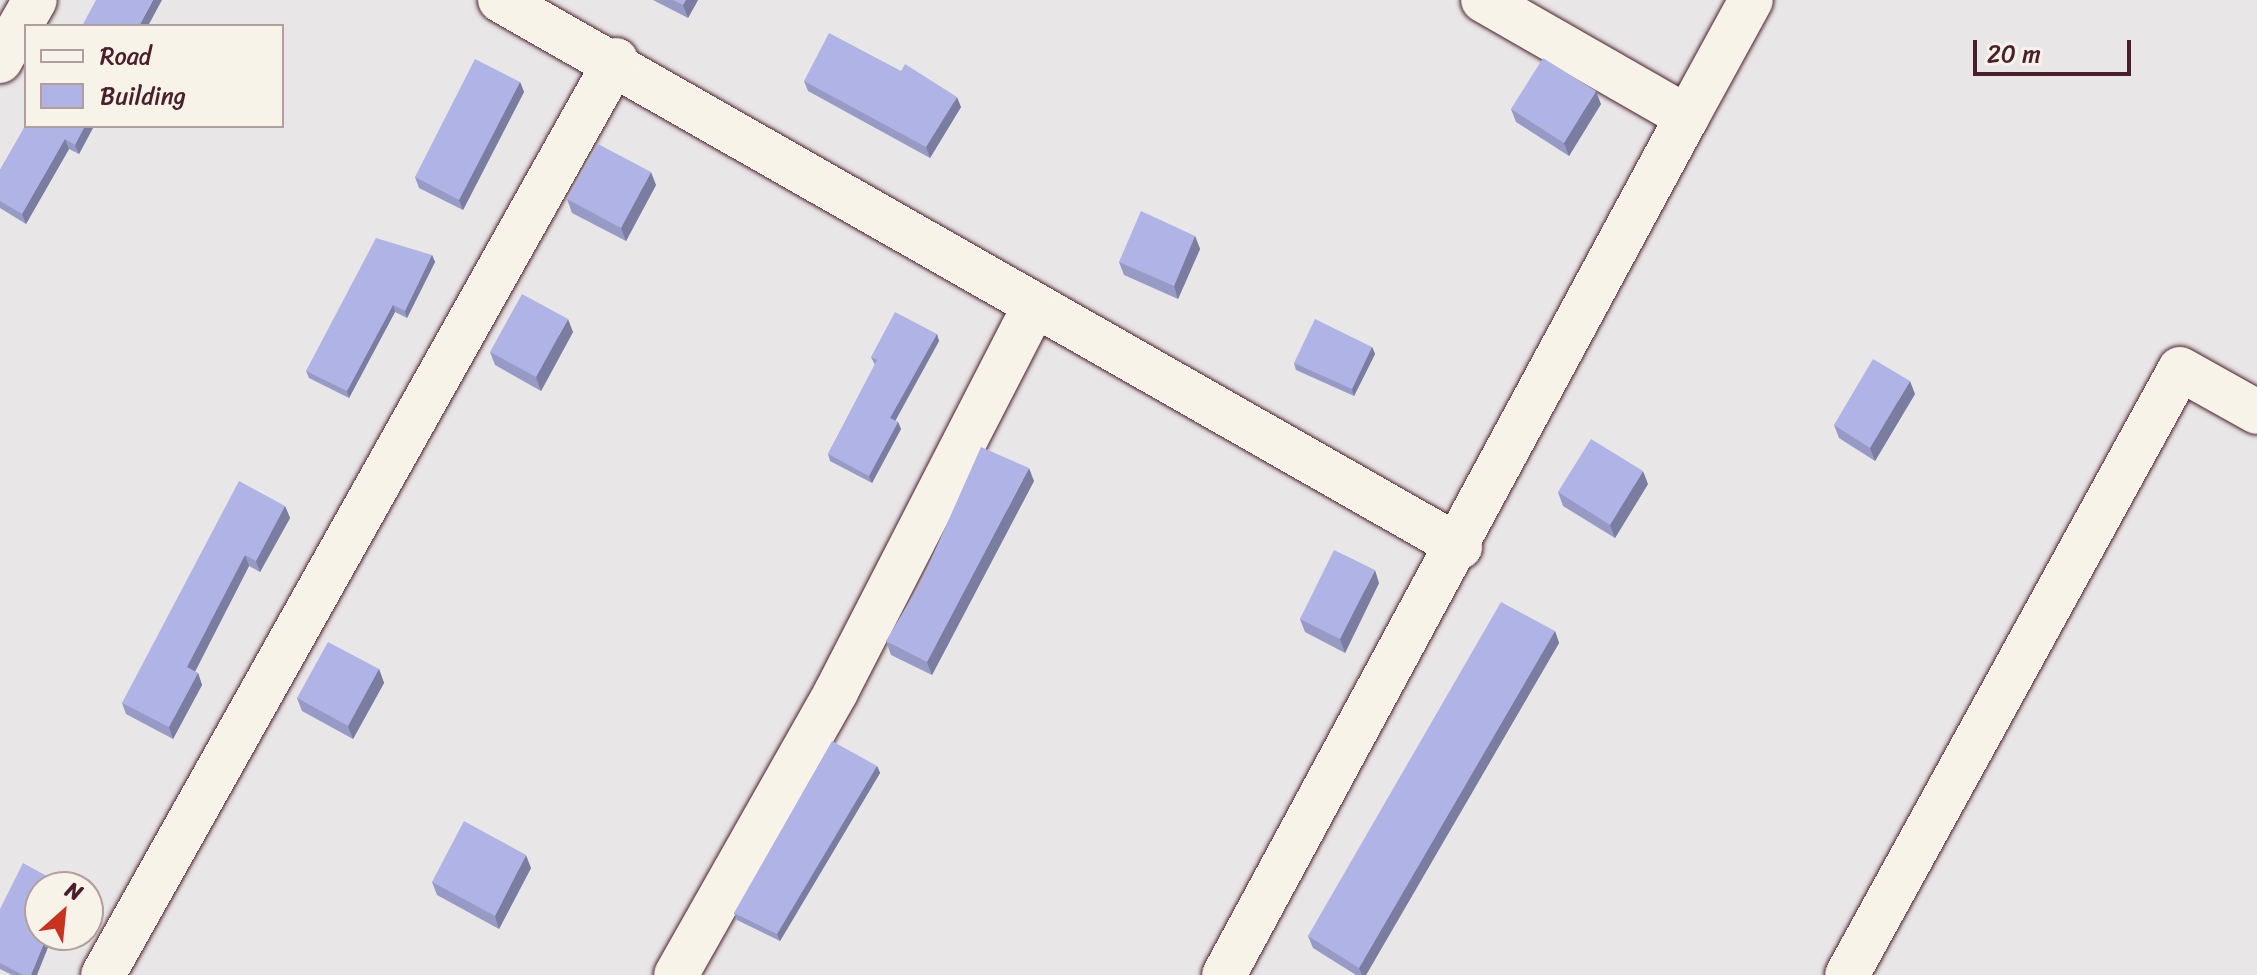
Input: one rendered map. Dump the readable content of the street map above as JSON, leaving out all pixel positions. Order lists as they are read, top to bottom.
{
  "legend": ["Road", "Building"],
  "scale_bar": "20 m",
  "north": "top right"
}
